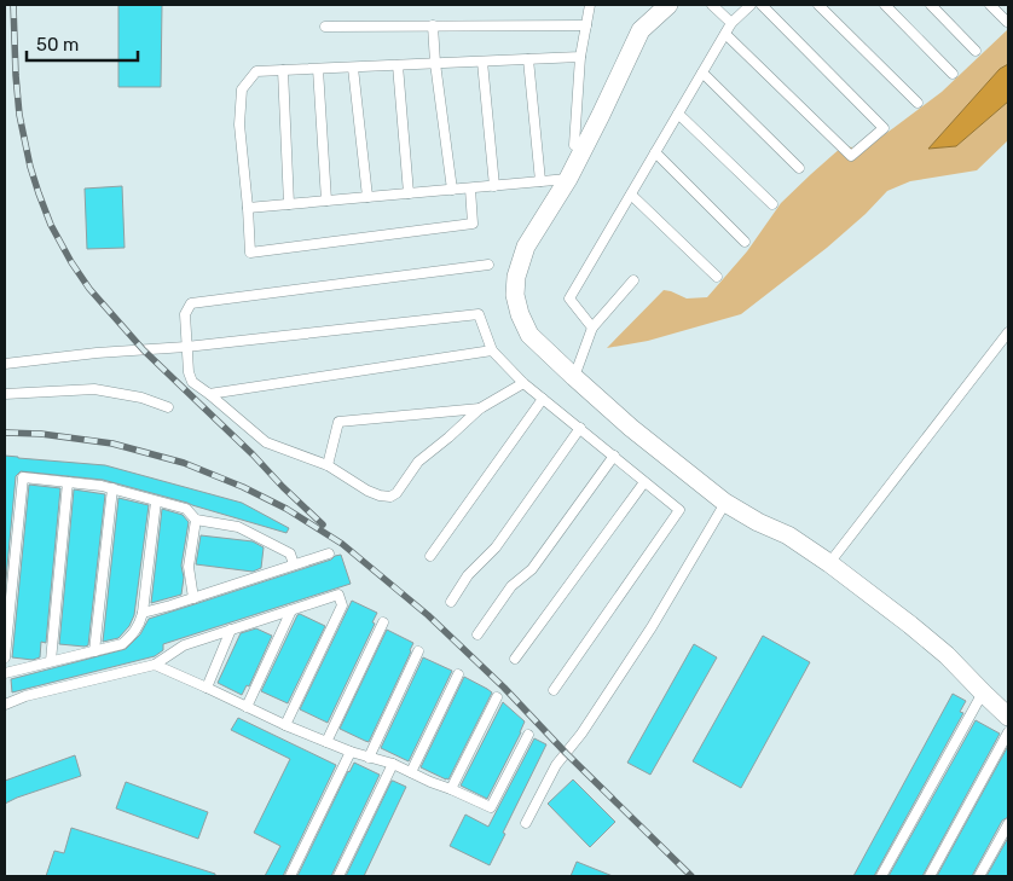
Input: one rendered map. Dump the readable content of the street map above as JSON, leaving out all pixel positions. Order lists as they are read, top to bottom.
{
  "scale_bar": "50 m"
}
